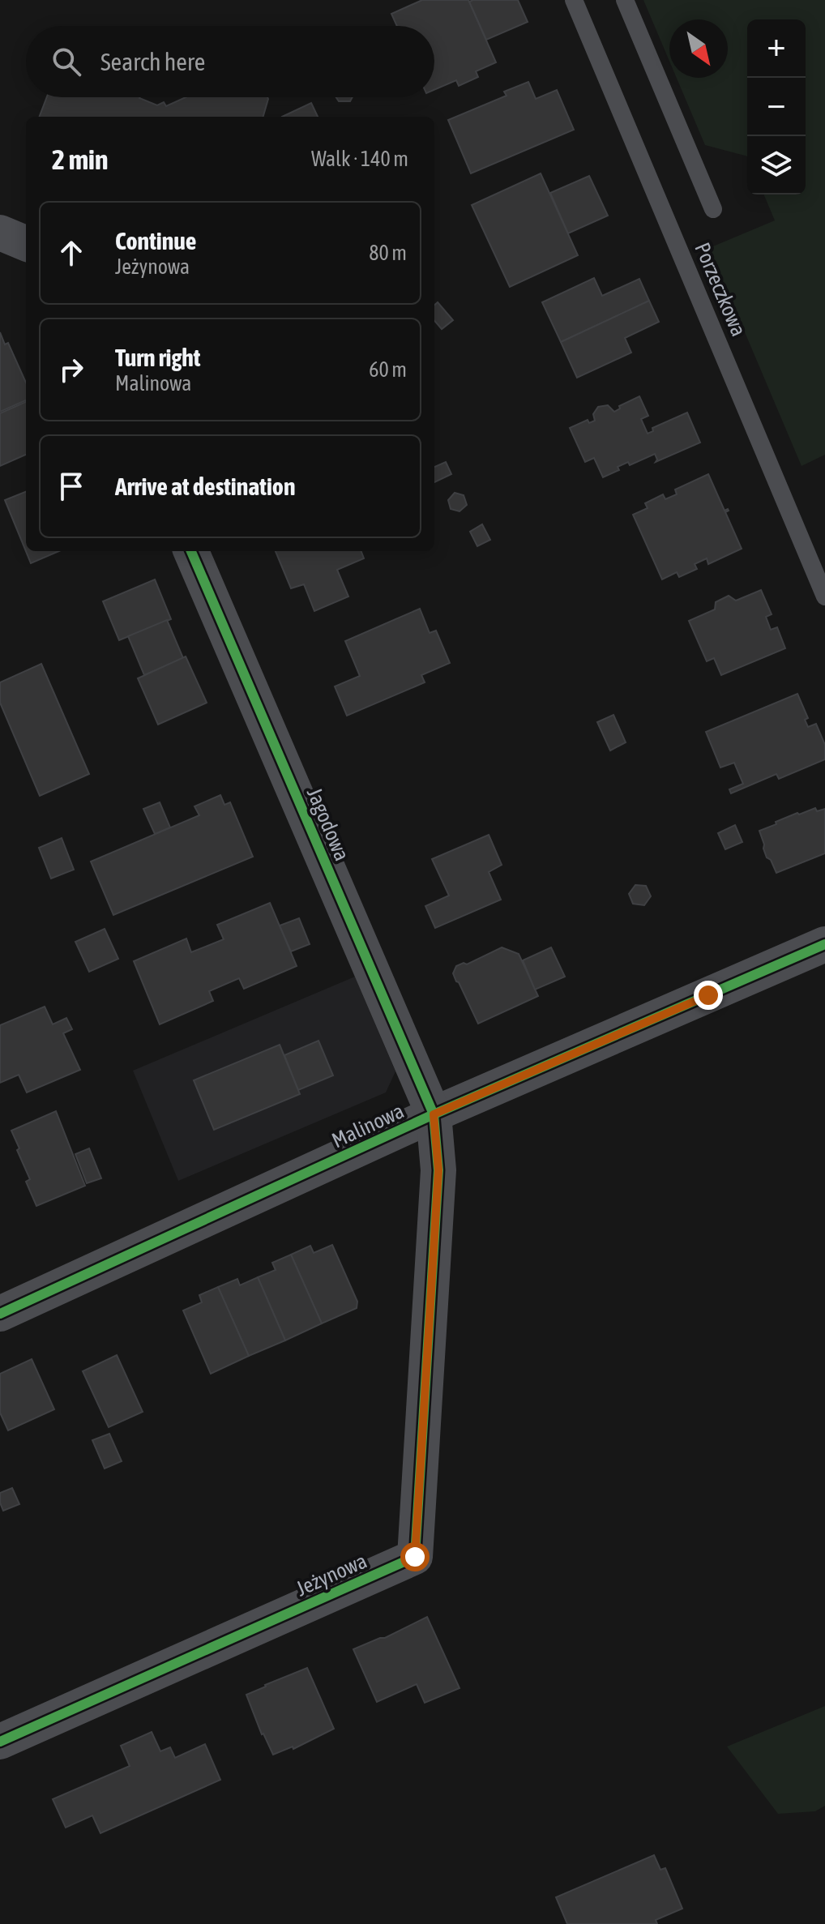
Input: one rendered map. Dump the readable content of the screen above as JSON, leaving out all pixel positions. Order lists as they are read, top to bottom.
{
  "streets": {
    "street": ["Jagodowa", "Malinowa", "Jeżynowa"],
    "lane": ["Porzeczkowa"]
  },
  "crossings": [
    ["Jagodowa", "Malinowa"],
    ["Jagodowa", "Jeżynowa"],
    ["Malinowa", "Jeżynowa"]
  ],
  "north": "bottom right",
  "page": {
    "map_buttons": ["+", "−"],
    "search": "Search here",
    "heading": ["2 min", "Walk · 140 m"],
    "list": [
      ["Continue", "Jeżynowa", "80 m"],
      ["Turn right", "Malinowa", "60 m"],
      "Arrive at destination"
    ]
  }
}
